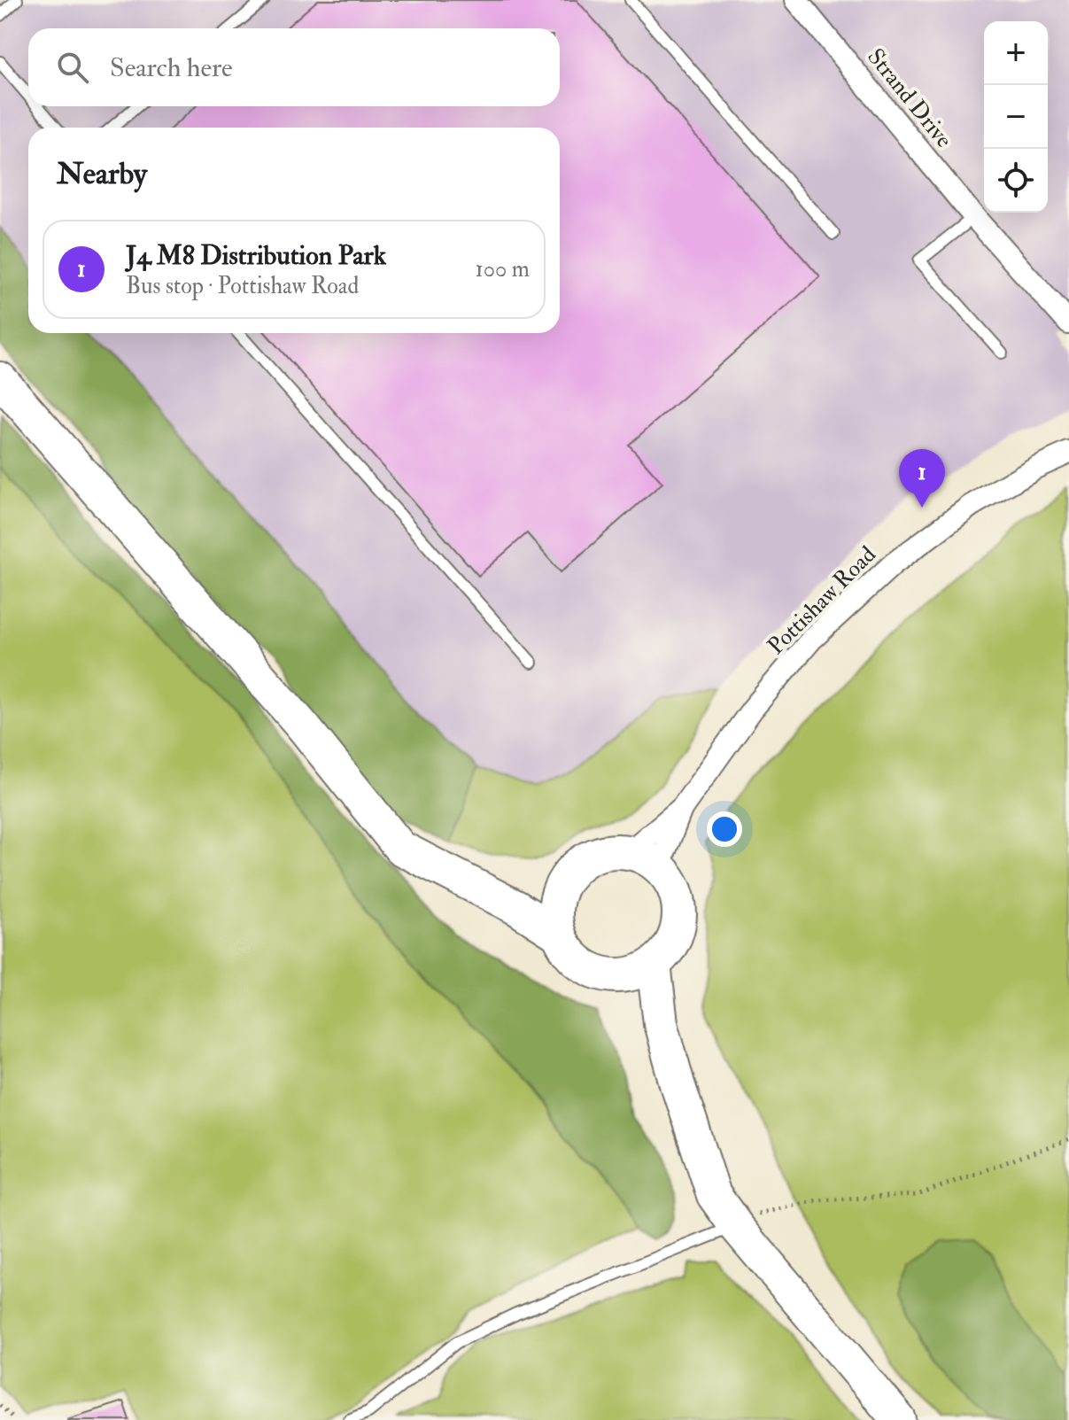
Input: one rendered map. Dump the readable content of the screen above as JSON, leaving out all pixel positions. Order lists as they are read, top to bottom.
{
  "streets": {
    "street": ["Strand Drive", "Pottishaw Road"]
  },
  "page": {
    "map_buttons": ["+", "−"],
    "search": "Search here",
    "heading": "Nearby",
    "list": [
      {
        "mark": "1",
        "name": "J4 M8 Distribution Park",
        "note": "Bus stop · Pottishaw Road",
        "value": "100 m"
      }
    ],
    "pins": "1"
  }
}
